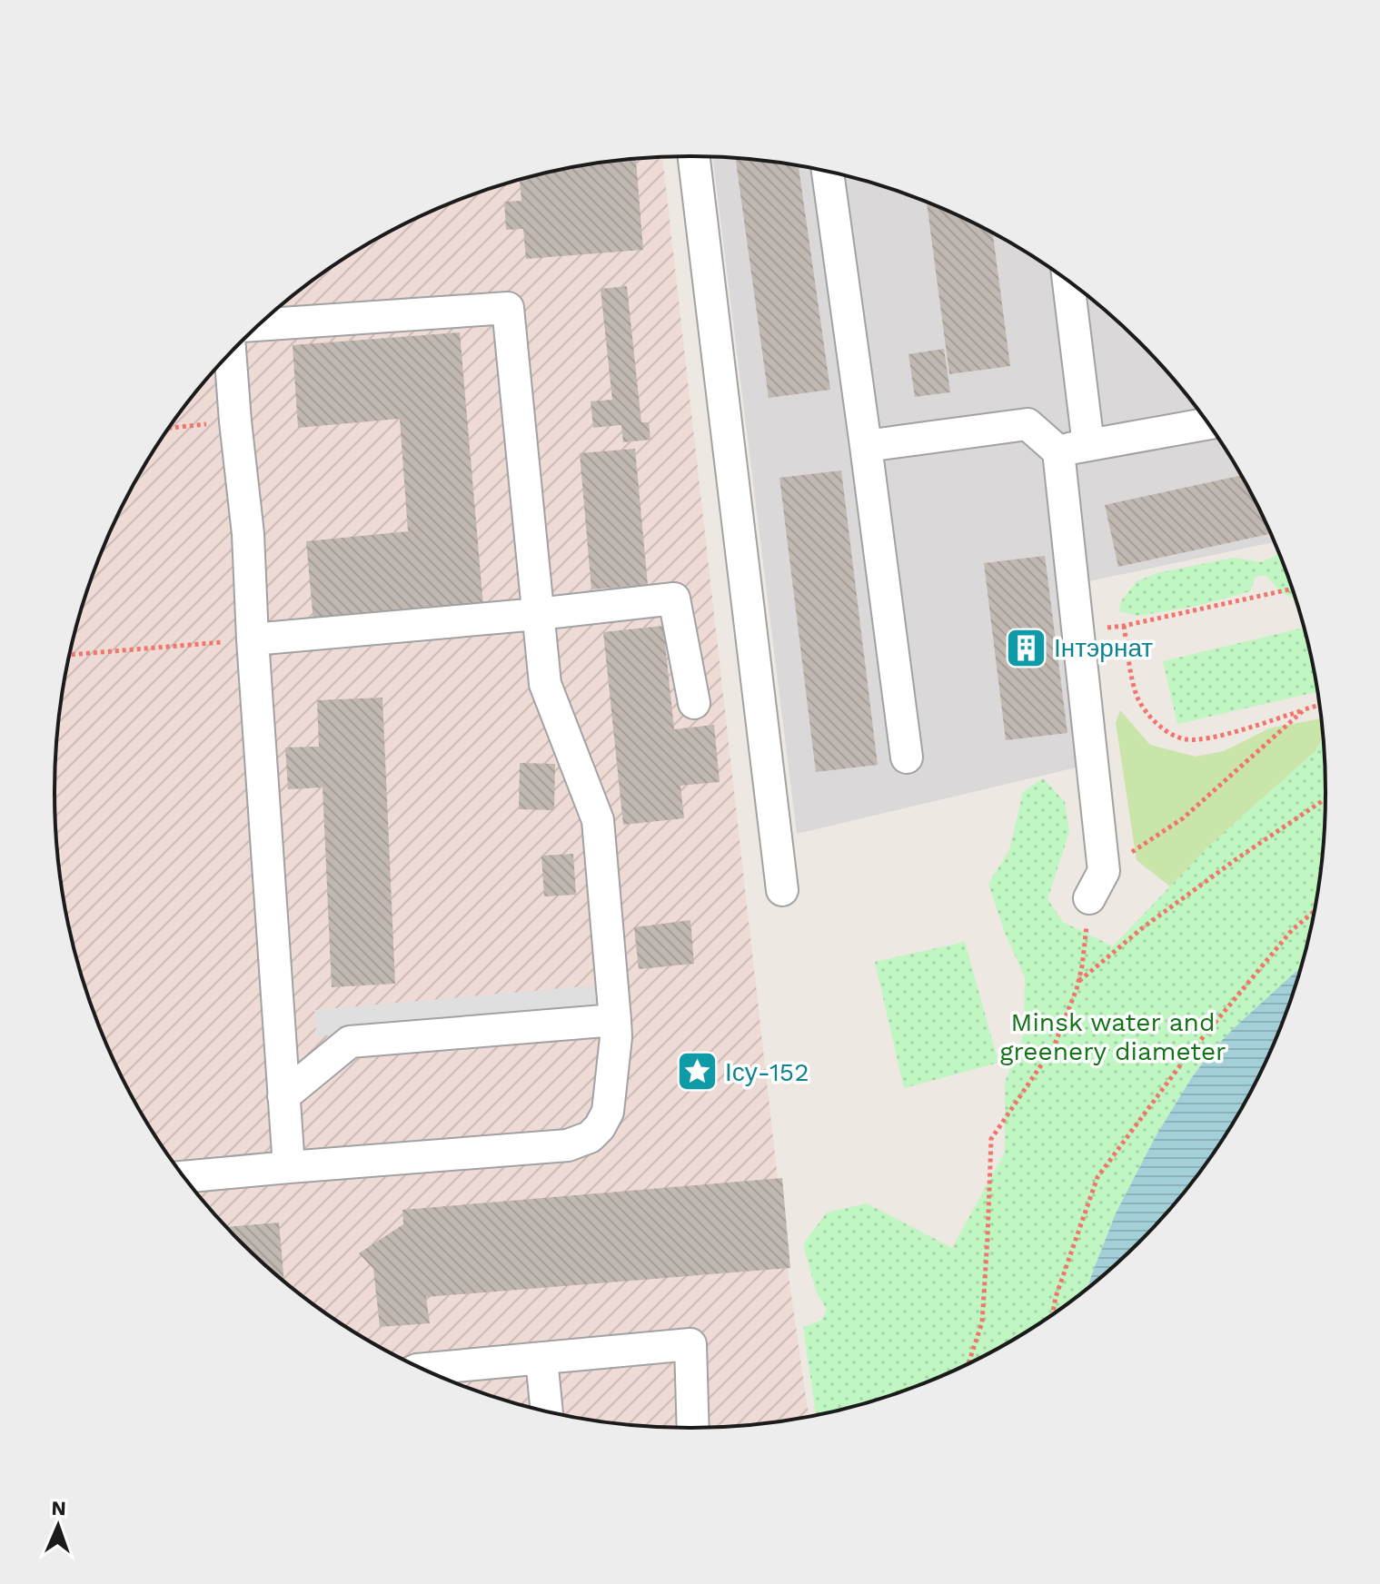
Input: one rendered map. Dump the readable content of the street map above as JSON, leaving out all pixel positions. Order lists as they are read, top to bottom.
{
  "parks": ["Minsk water and greenery diameter"],
  "places": {
    "building": ["Інтэрнат"],
    "place": ["Ісу-152"]
  },
  "north": "top"
}
